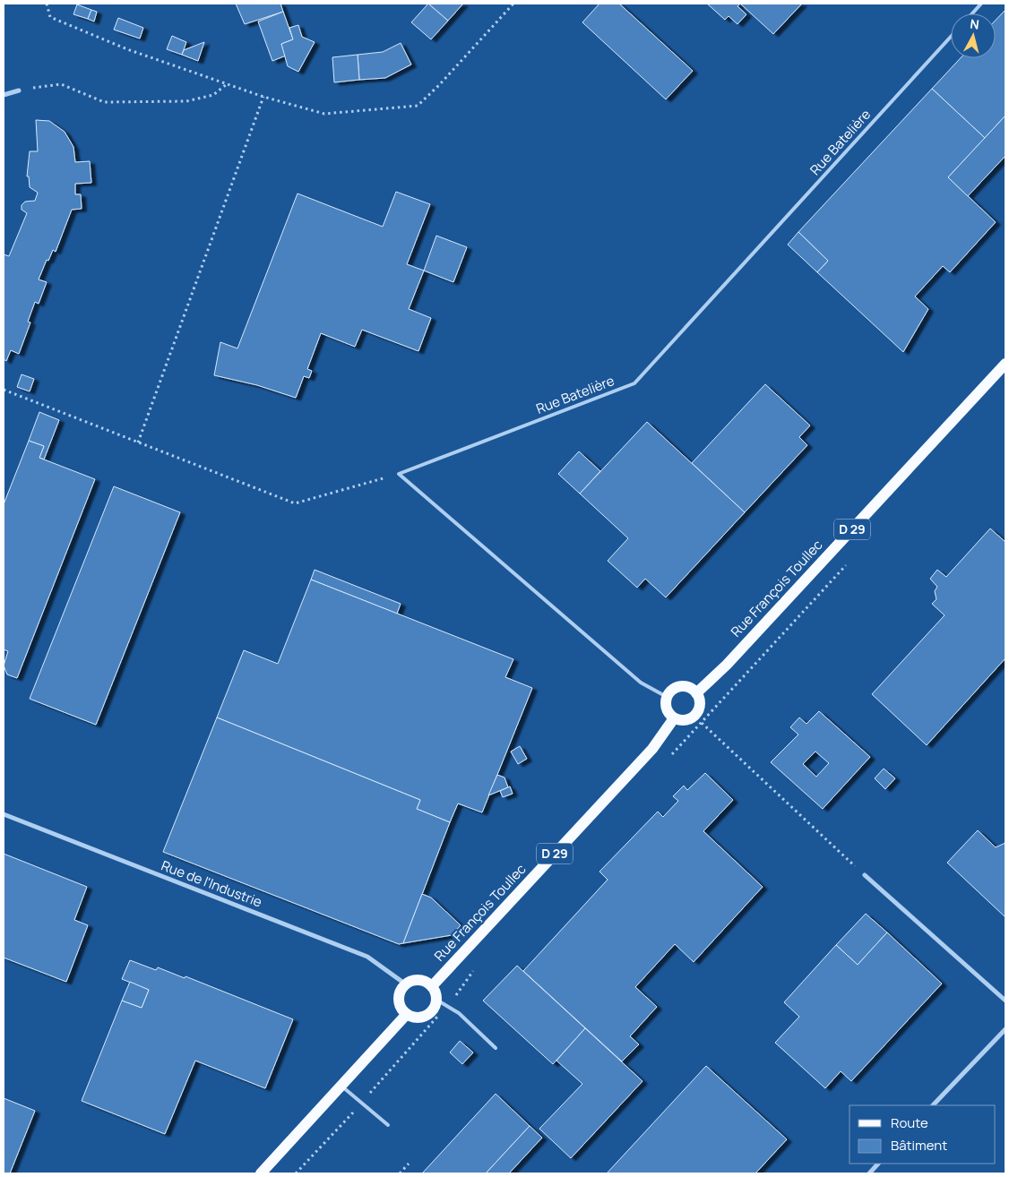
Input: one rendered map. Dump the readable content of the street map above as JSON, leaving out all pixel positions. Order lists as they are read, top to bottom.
{
  "streets": {
    "main road": ["D 29", "Rue François Toullec"],
    "street": ["Rue de l'Industrie"],
    "lane": ["Rue Batelière"]
  },
  "crossings": [
    ["Rue François Toullec", "Rue de l'Industrie"]
  ],
  "legend": ["Route", "Bâtiment"],
  "north": "top"
}
